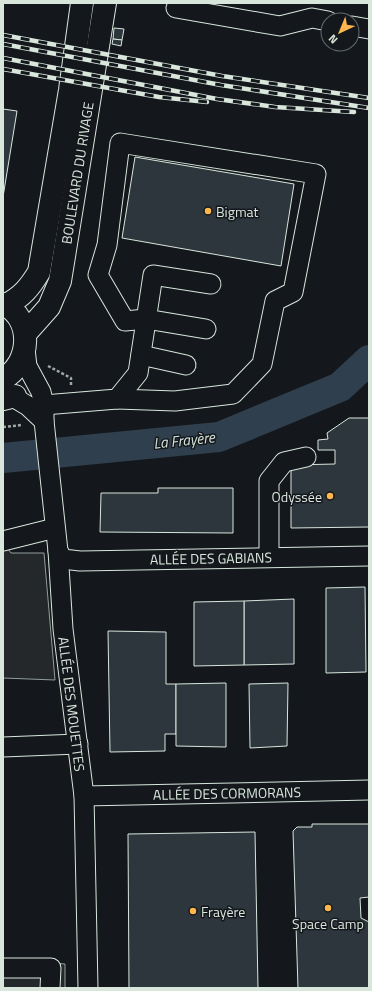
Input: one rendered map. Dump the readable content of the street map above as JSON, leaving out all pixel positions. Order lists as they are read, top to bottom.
{
  "streets": {
    "main road": ["BOULEVARD DU RIVAGE"],
    "street": ["ALLÉE DES GABIANS", "ALLÉE DES MOUETTES", "ALLÉE DES CORMORANS"]
  },
  "crossings": [
    ["BOULEVARD DU RIVAGE", "ALLÉE DES MOUETTES"],
    ["ALLÉE DES GABIANS", "ALLÉE DES MOUETTES"],
    ["ALLÉE DES MOUETTES", "ALLÉE DES CORMORANS"]
  ],
  "water": ["La Frayère"],
  "places": [
    "Bigmat",
    "Odyssée",
    "Space Camp",
    "Frayère"
  ],
  "north": "bottom left"
}
